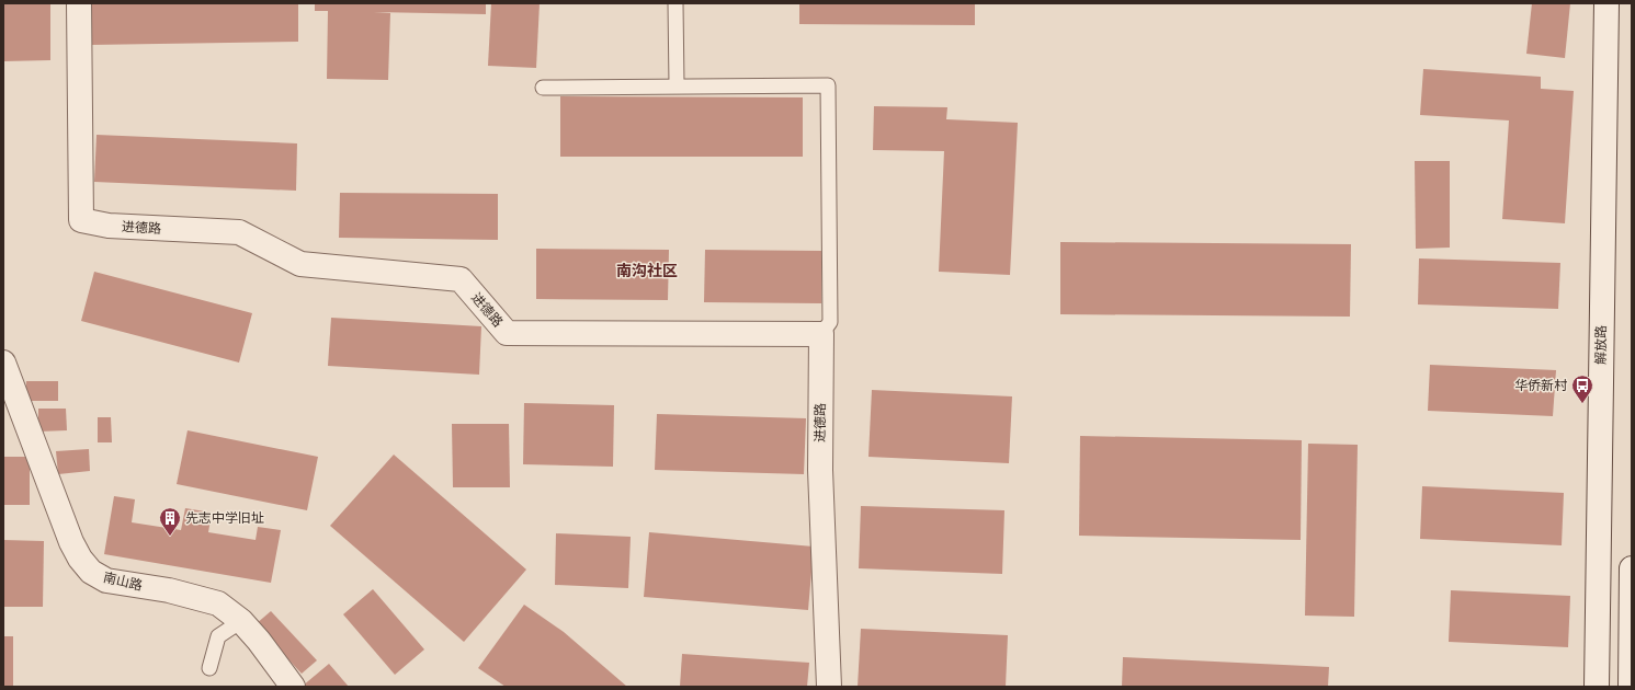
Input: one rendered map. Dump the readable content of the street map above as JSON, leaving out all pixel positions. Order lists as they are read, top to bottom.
{
  "streets": {
    "street": ["进德路", "解放路", "南山路"]
  },
  "districts": ["南沟社区"],
  "places": {
    "bus stop": ["华侨新村"],
    "building": ["先志中学旧址"]
  }
}
